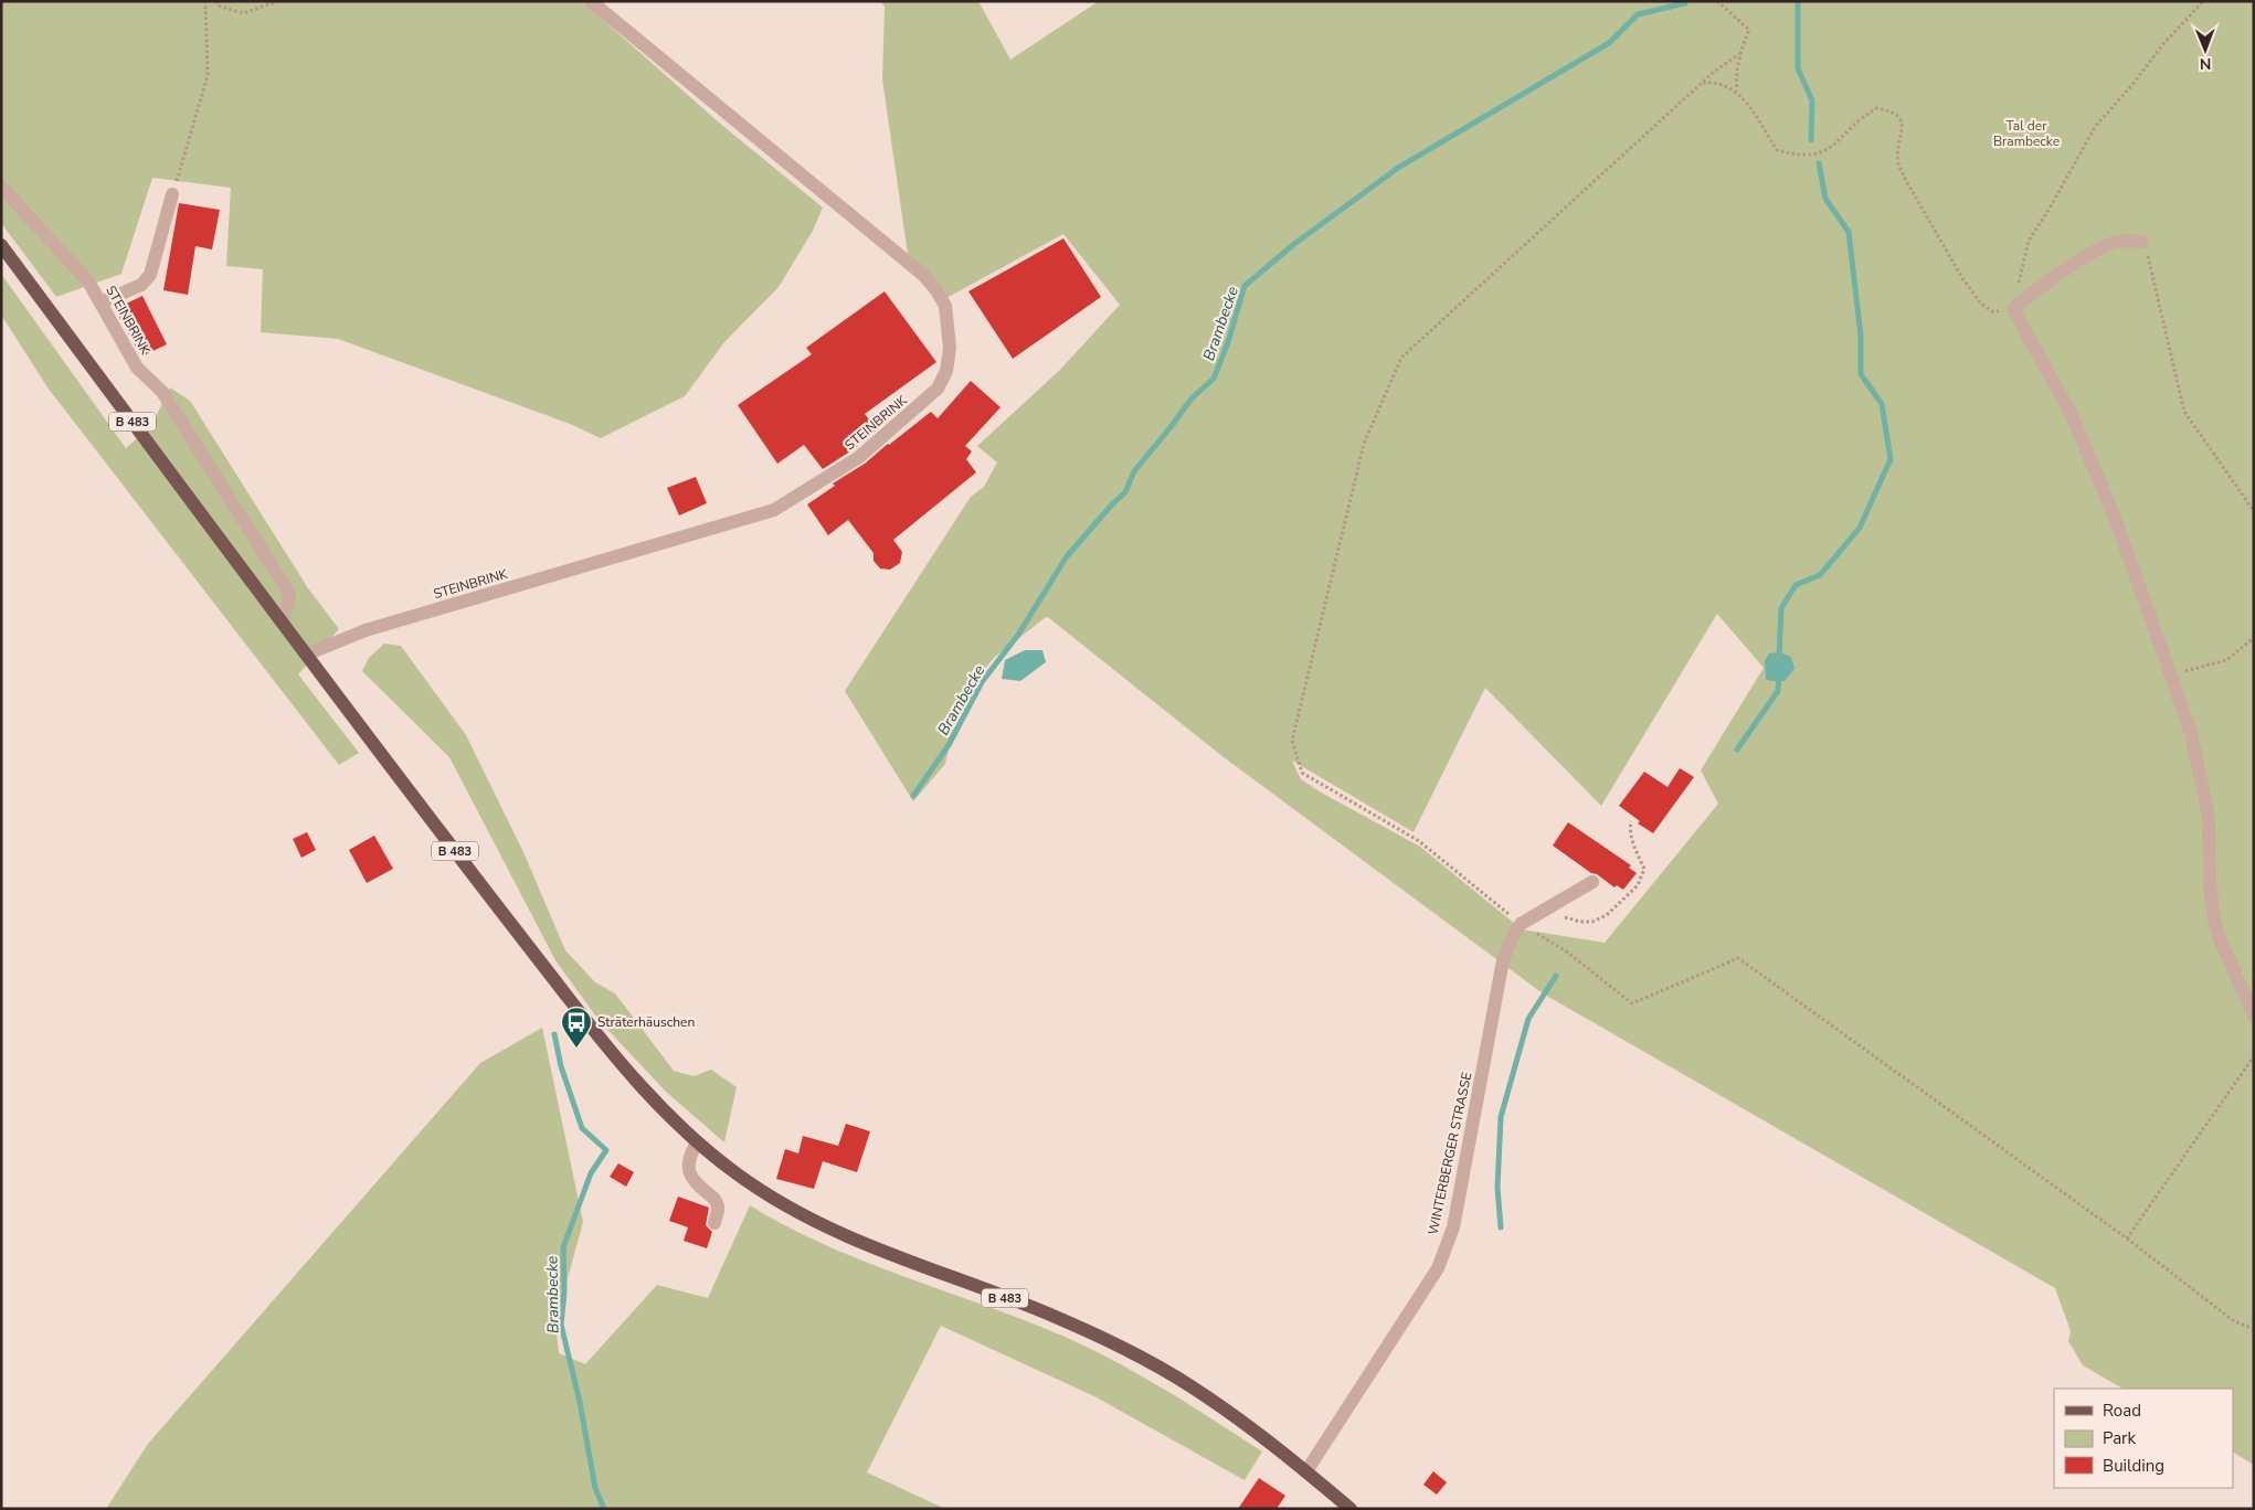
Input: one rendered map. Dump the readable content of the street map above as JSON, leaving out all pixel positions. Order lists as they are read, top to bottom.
{
  "streets": {
    "main road": ["B 483"],
    "street": ["STEINBRINK", "WINTERBERGER STRASSE"]
  },
  "crossings": [
    ["STEINBRINK", "B 483"],
    ["B 483", "WINTERBERGER STRASSE"]
  ],
  "water": ["Brambecke"],
  "parks": ["Tal der Brambecke"],
  "places": {
    "bus stop": ["Sträterhäuschen"]
  },
  "legend": ["Road", "Park", "Building"],
  "north": "bottom"
}
